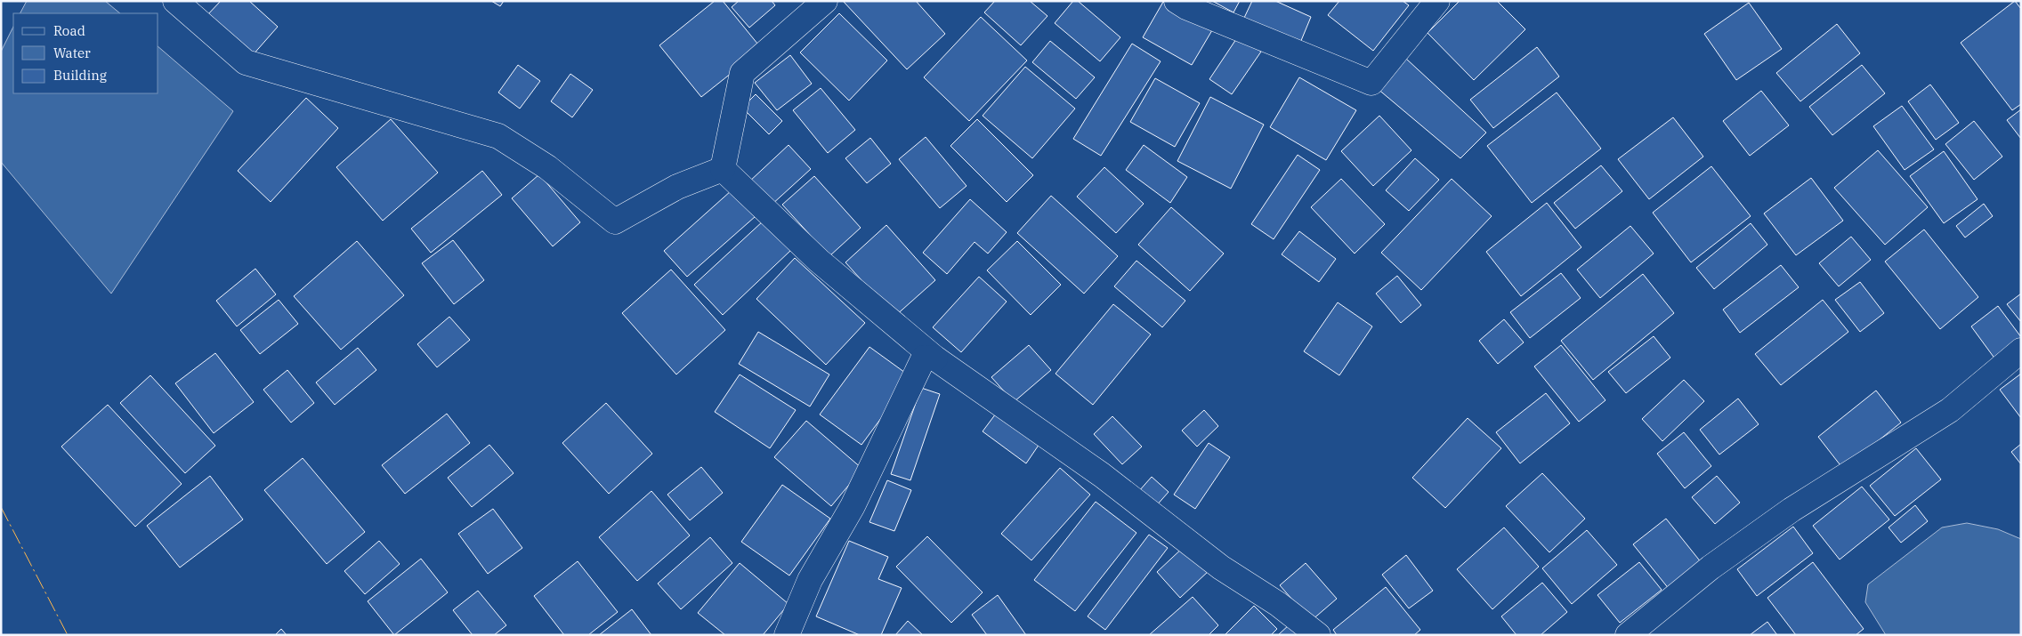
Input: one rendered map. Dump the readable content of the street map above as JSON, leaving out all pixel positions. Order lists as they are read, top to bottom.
{
  "legend": ["Road", "Water", "Building"]
}
